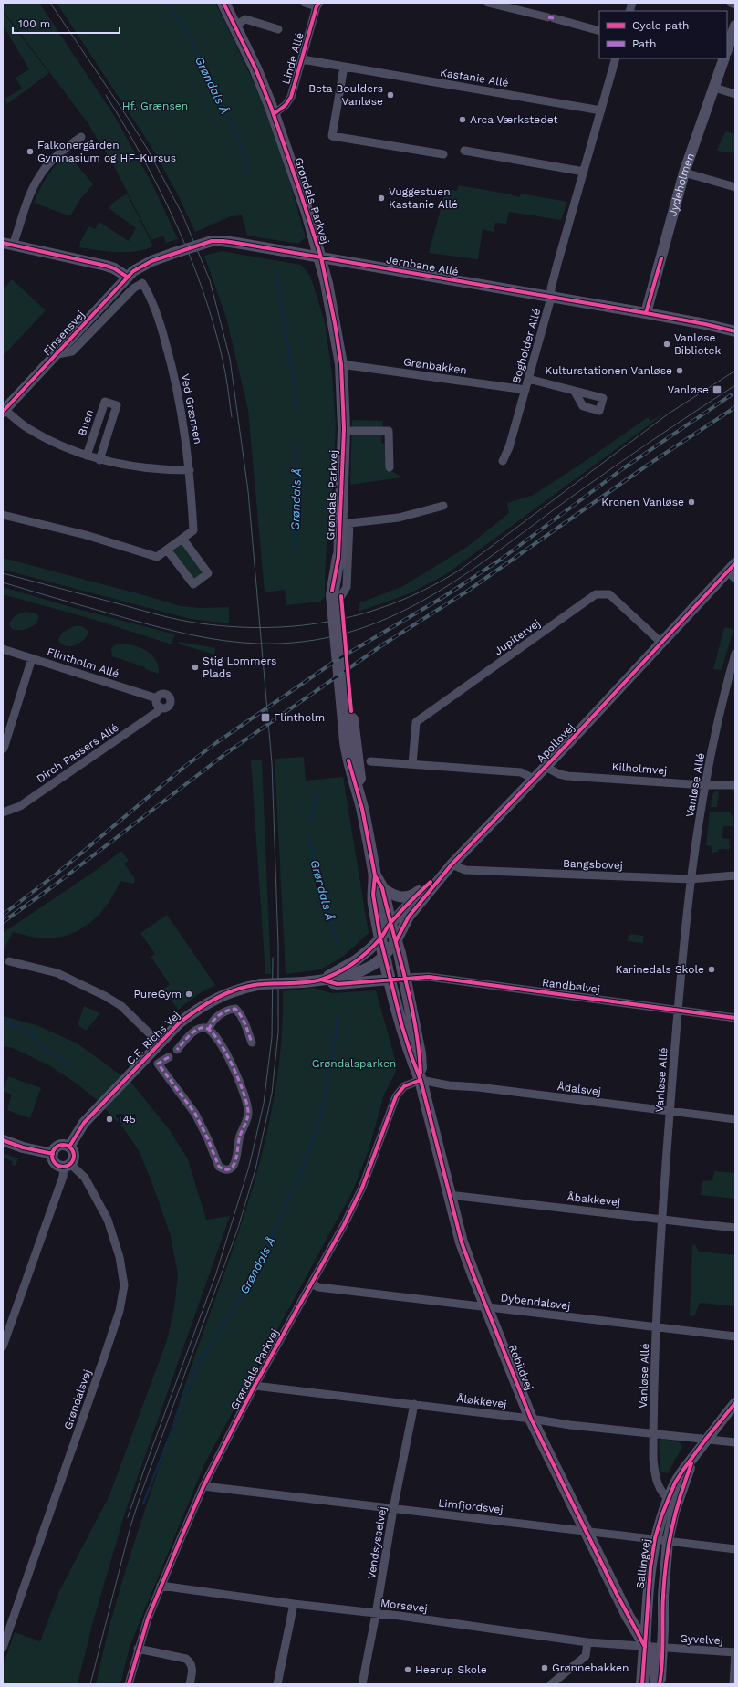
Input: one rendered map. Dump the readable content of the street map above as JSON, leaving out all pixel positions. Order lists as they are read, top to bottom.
{
  "streets": {
    "main road": ["Grøndals Parkvej", "Rebildvej", "Sallingvej"],
    "street": [
      "Linde Allé",
      "Kastanie Allé",
      "Jydeholmen",
      "Jernbane Allé",
      "Finsensvej",
      "Bogholder Allé",
      "Grønbakken",
      "Ved Grænsen",
      "Buen",
      "Jupitervej",
      "Flintholm Allé",
      "Apollovej",
      "Dirch Passers Allé",
      "Kilholmvej",
      "Vanløse Allé",
      "Bangsbovej",
      "Randbølvej",
      "C.F. Richs Vej",
      "Ådalsvej",
      "Åbakkevej",
      "Dybendalsvej",
      "Grøndalsvej",
      "Åløkkevej",
      "Limfjordsvej",
      "Vendsysselvej",
      "Morsøvej",
      "Gyvelvej"
    ]
  },
  "crossings": [
    ["Linde Allé", "Kastanie Allé"],
    ["Linde Allé", "Grøndals Parkvej"],
    ["Kastanie Allé", "Bogholder Allé"],
    ["Jydeholmen", "Jernbane Allé"],
    ["Grøndals Parkvej", "Jernbane Allé"],
    ["Grøndals Parkvej", "Grønbakken"],
    ["Grøndals Parkvej", "Apollovej"],
    ["Grøndals Parkvej", "Randbølvej"],
    ["Grøndals Parkvej", "C.F. Richs Vej"],
    ["Grøndals Parkvej", "Ådalsvej"],
    ["Grøndals Parkvej", "Dybendalsvej"],
    ["Grøndals Parkvej", "Rebildvej"],
    ["Grøndals Parkvej", "Åløkkevej"],
    ["Grøndals Parkvej", "Limfjordsvej"],
    ["Grøndals Parkvej", "Morsøvej"],
    ["Jernbane Allé", "Finsensvej"],
    ["Jernbane Allé", "Bogholder Allé"],
    ["Finsensvej", "Ved Grænsen"],
    ["Bogholder Allé", "Grønbakken"],
    ["Jupitervej", "Apollovej"],
    ["Flintholm Allé", "Dirch Passers Allé"],
    ["Apollovej", "Kilholmvej"],
    ["Apollovej", "Bangsbovej"],
    ["Apollovej", "C.F. Richs Vej"],
    ["Kilholmvej", "Vanløse Allé"],
    ["Vanløse Allé", "Bangsbovej"],
    ["Vanløse Allé", "Randbølvej"],
    ["Vanløse Allé", "Ådalsvej"],
    ["Vanløse Allé", "Åbakkevej"],
    ["Vanløse Allé", "Dybendalsvej"],
    ["Vanløse Allé", "Åløkkevej"],
    ["Vanløse Allé", "Sallingvej"],
    ["C.F. Richs Vej", "Grøndalsvej"],
    ["Ådalsvej", "Rebildvej"],
    ["Åbakkevej", "Rebildvej"],
    ["Dybendalsvej", "Rebildvej"],
    ["Rebildvej", "Åløkkevej"],
    ["Rebildvej", "Limfjordsvej"],
    ["Rebildvej", "Sallingvej"],
    ["Rebildvej", "Morsøvej"],
    ["Rebildvej", "Gyvelvej"],
    ["Åløkkevej", "Vendsysselvej"],
    ["Åløkkevej", "Sallingvej"],
    ["Limfjordsvej", "Vendsysselvej"],
    ["Limfjordsvej", "Sallingvej"],
    ["Vendsysselvej", "Morsøvej"],
    ["Sallingvej", "Morsøvej"],
    ["Sallingvej", "Gyvelvej"],
    ["Morsøvej", "Gyvelvej"]
  ],
  "water": ["Grøndals Å"],
  "parks": ["Hf. Grænsen", "Grøndalsparken"],
  "places": {
    "other": [
      "Beta Boulders Vanløse",
      "Arca Værkstedet",
      "Falkonergården Gymnasium og HF-Kursus",
      "Vuggestuen Kastanie Allé",
      "Vanløse Bibliotek",
      "Kulturstationen Vanløse",
      "Kronen Vanløse",
      "Stig Lommers Plads",
      "Karinedals Skole",
      "PureGym",
      "T45",
      "Grønnebakken",
      "Heerup Skole"
    ],
    "transit": ["Vanløse", "Flintholm"]
  },
  "legend": ["Cycle path", "Path"],
  "scale_bar": "100 m"
}
